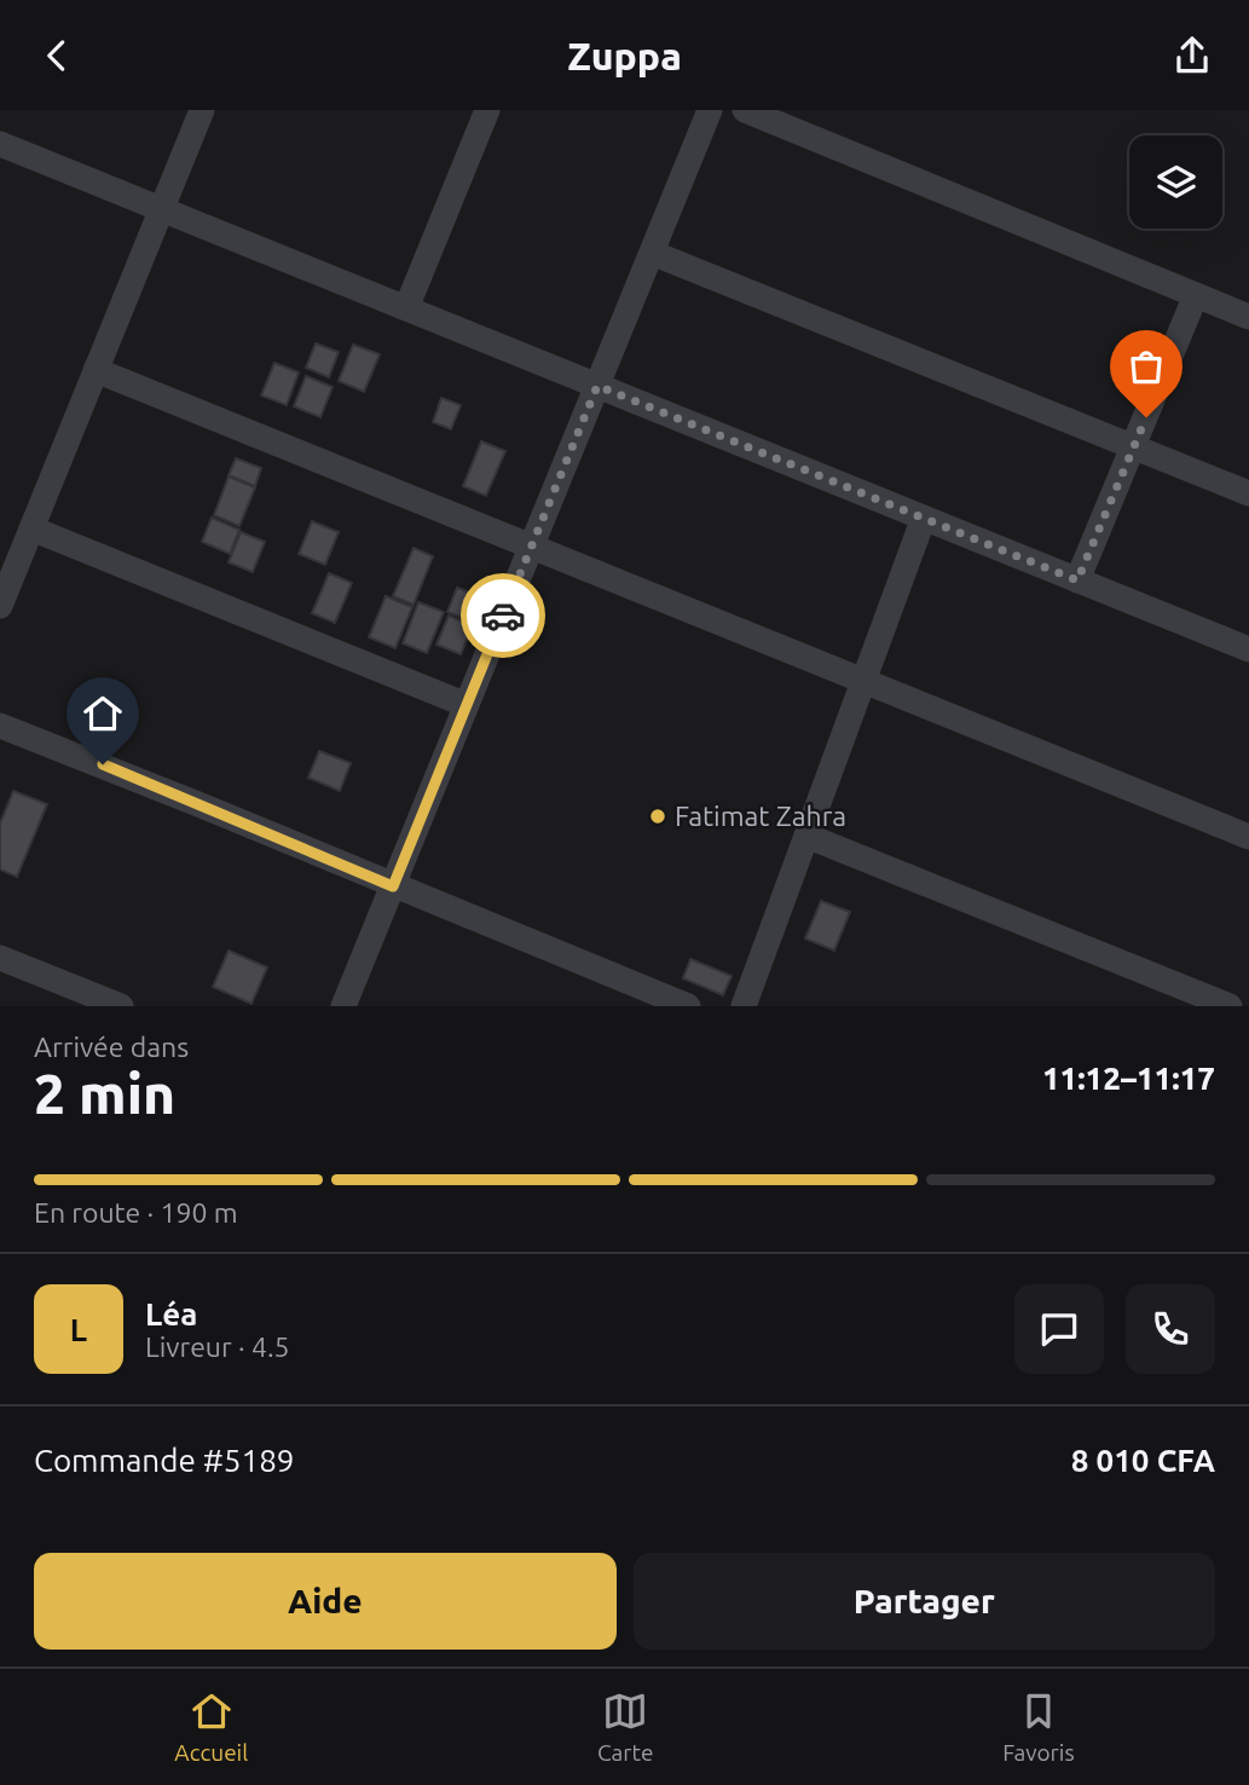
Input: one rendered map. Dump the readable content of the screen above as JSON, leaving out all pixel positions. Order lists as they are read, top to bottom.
{
  "places": ["Fatimat Zahra"],
  "page": {
    "header": "Zuppa",
    "heading": ["2 min", "Arrivée dans", "11:12–11:17"],
    "panel": [
      "Léa",
      "Livreur · 4.5",
      "Commande #5189",
      "8 010 CFA"
    ],
    "bar": "En route · 190 m",
    "round": "L",
    "buttons": ["Aide", "Partager"],
    "tabs": ["Accueil", "Carte", "Favoris"]
  }
}
